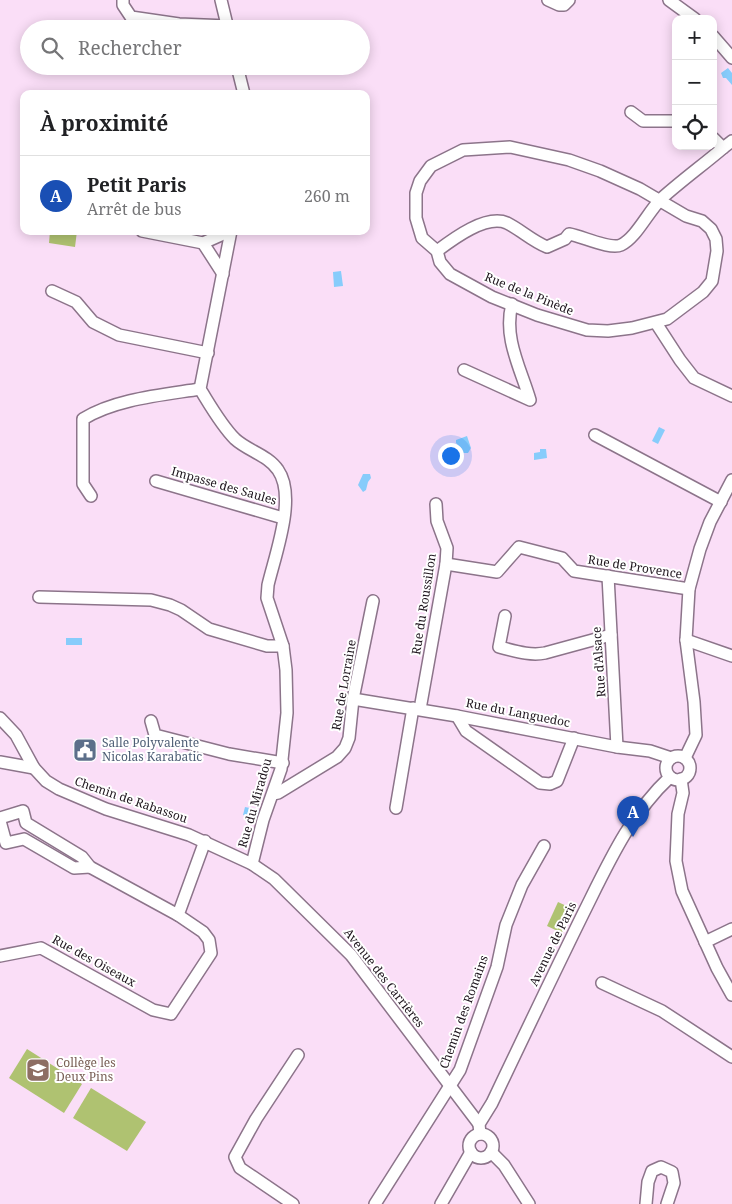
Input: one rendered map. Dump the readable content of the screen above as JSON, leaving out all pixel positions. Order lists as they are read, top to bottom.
{
  "streets": {
    "street": [
      "Rue de la Pinède",
      "Impasse des Saules",
      "Rue de Provence",
      "Rue du Roussillon",
      "Rue d'Alsace",
      "Rue de Lorraine",
      "Rue du Languedoc",
      "Chemin de Rabassou",
      "Rue du Miradou",
      "Avenue de Paris",
      "Rue des Oiseaux",
      "Avenue des Carrières",
      "Chemin des Romains"
    ]
  },
  "crossings": [
    ["Impasse des Saules", "Rue du Miradou"],
    ["Rue de Provence", "Rue du Roussillon"],
    ["Rue de Provence", "Rue d'Alsace"],
    ["Rue du Roussillon", "Rue du Languedoc"],
    ["Rue d'Alsace", "Rue du Languedoc"],
    ["Rue de Lorraine", "Rue du Languedoc"],
    ["Rue de Lorraine", "Rue du Miradou"],
    ["Rue du Languedoc", "Avenue de Paris"],
    ["Chemin de Rabassou", "Rue du Miradou"],
    ["Chemin de Rabassou", "Avenue des Carrières"],
    ["Rue du Miradou", "Avenue des Carrières"],
    ["Avenue de Paris", "Avenue des Carrières"],
    ["Avenue des Carrières", "Chemin des Romains"]
  ],
  "places": {
    "public building": ["Salle Polyvalente Nicolas Karabatic"],
    "school or university": ["Collège les Deux Pins"]
  },
  "page": {
    "map_buttons": ["+", "−"],
    "search": "Rechercher",
    "heading": "À proximité",
    "list": [
      {
        "mark": "A",
        "name": "Petit Paris",
        "note": "Arrêt de bus",
        "value": "260 m"
      }
    ],
    "pins": "A"
  }
}
